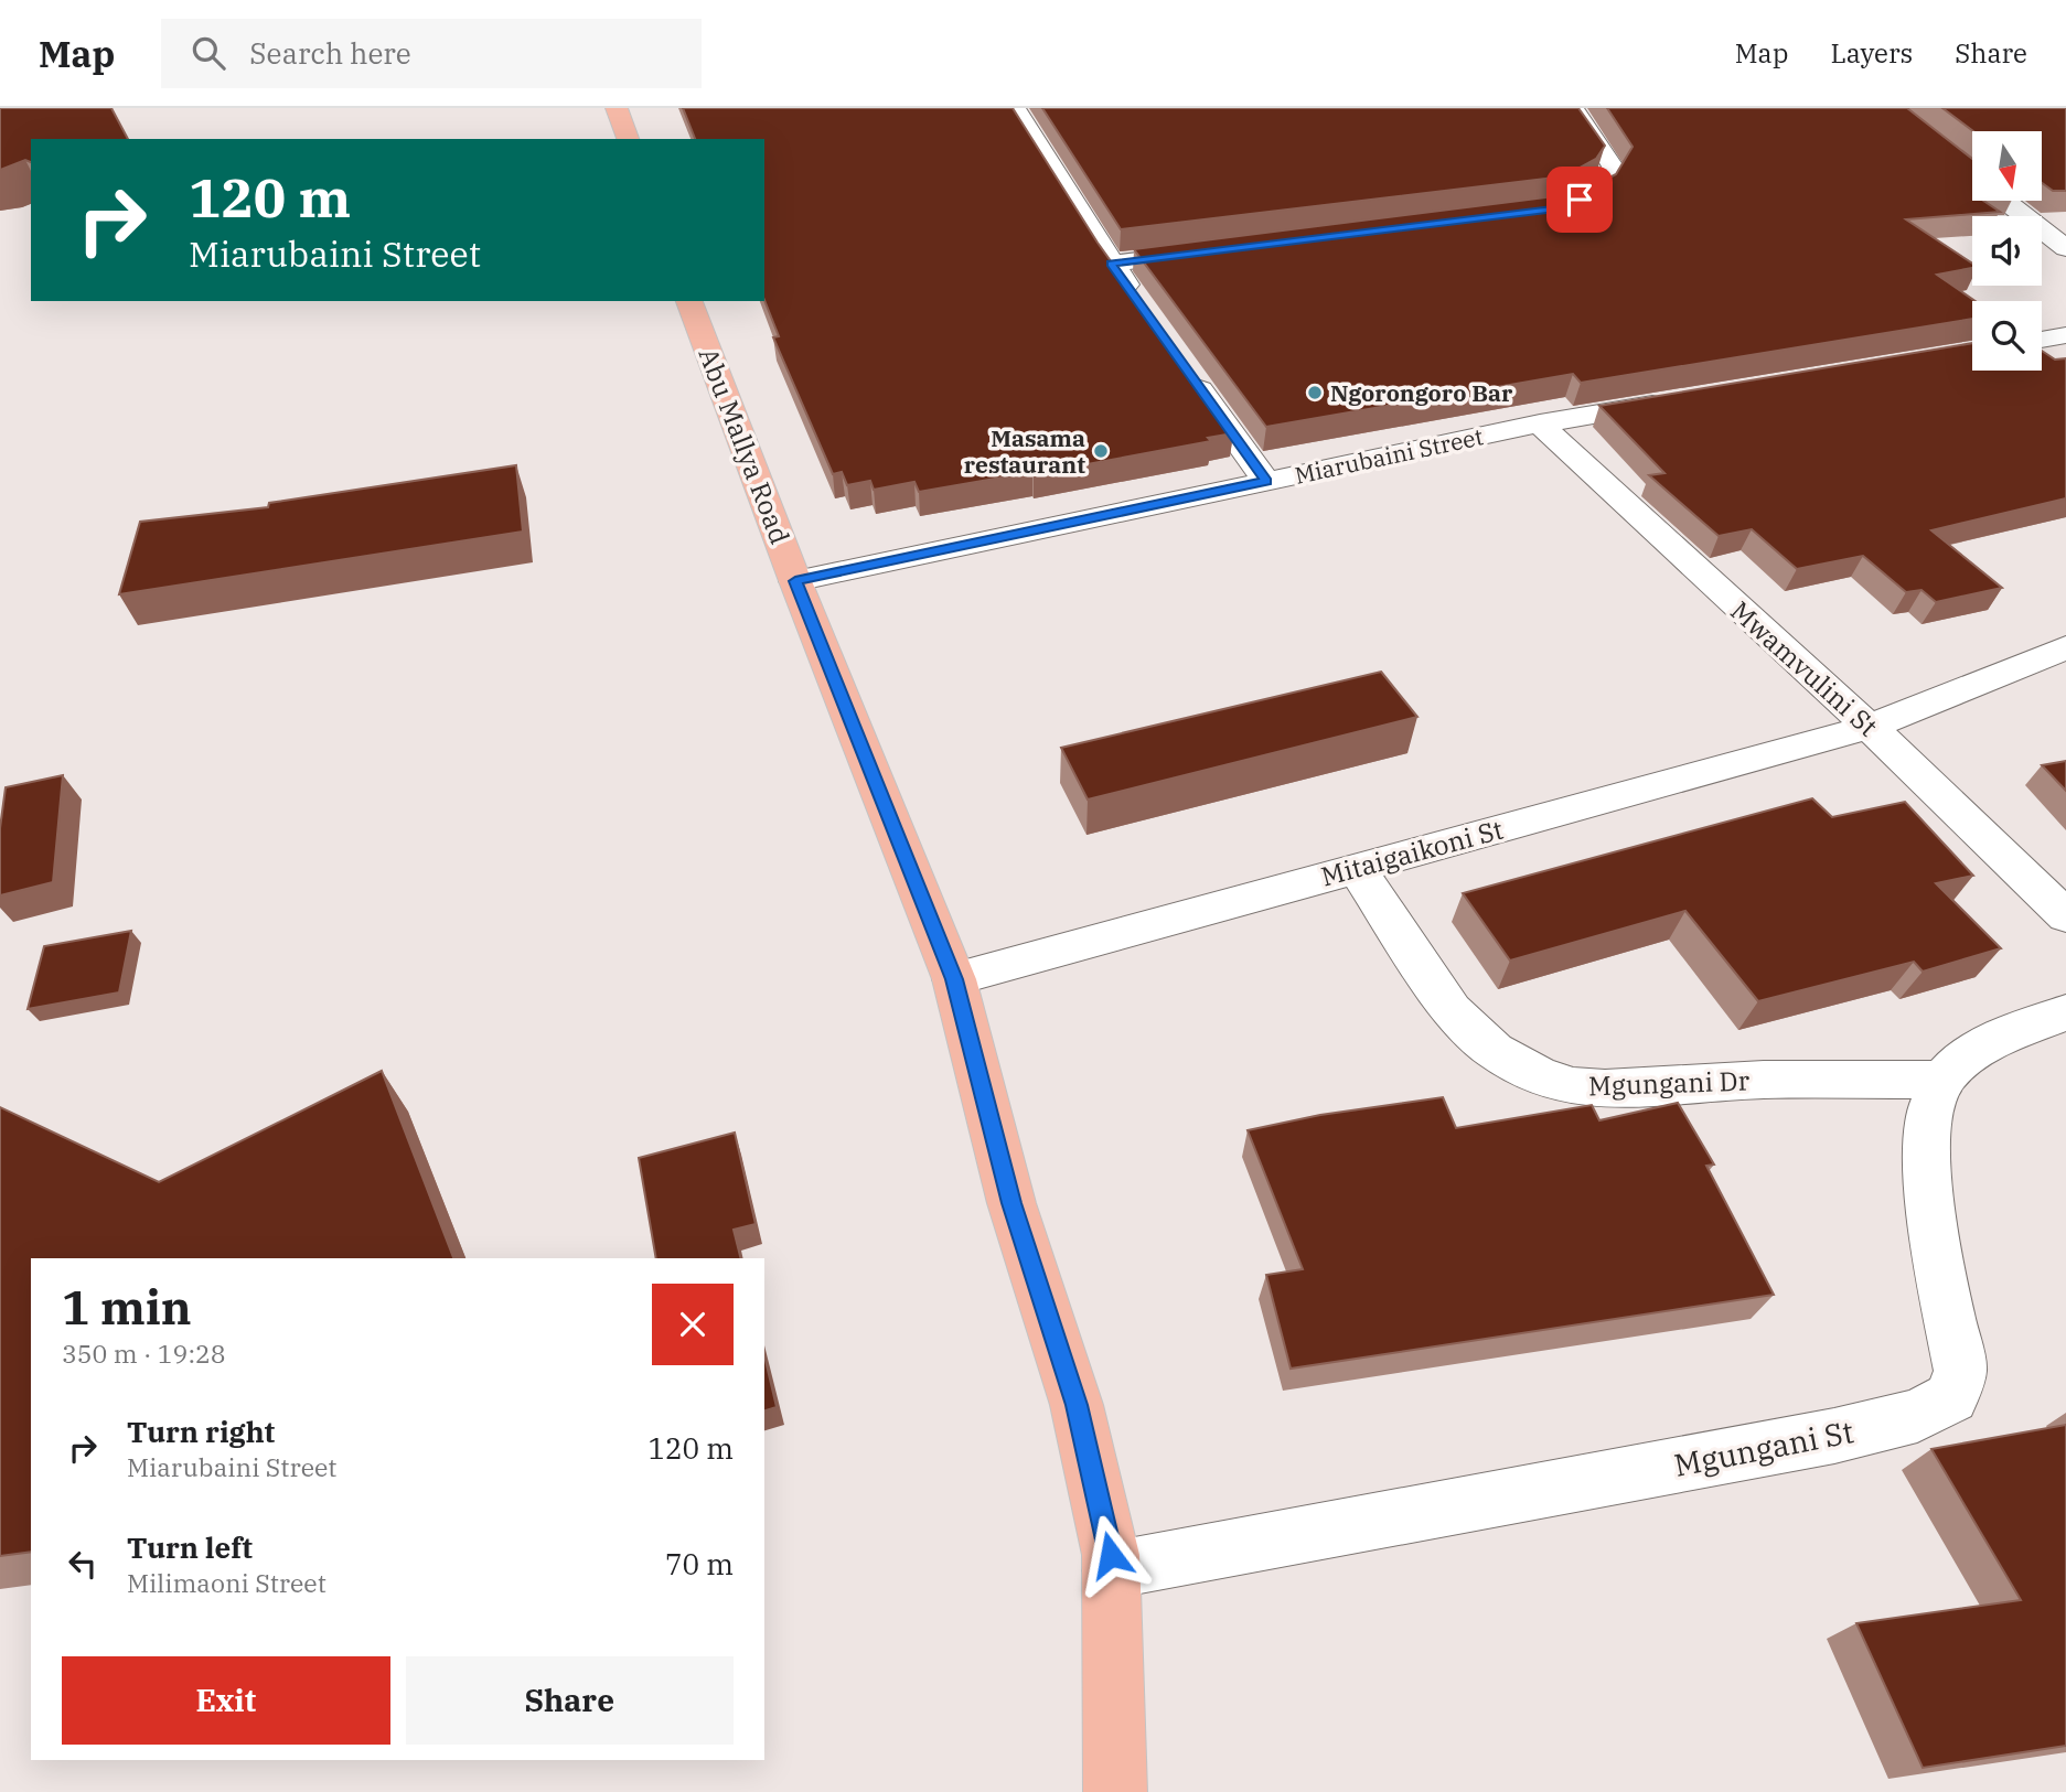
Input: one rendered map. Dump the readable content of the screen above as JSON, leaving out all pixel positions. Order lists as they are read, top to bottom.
{
  "streets": {
    "main road": ["Abu Mallya Road"],
    "street": [
      "Miarubaini Street",
      "Mwamvulini St",
      "Mitaigaikoni St",
      "Mgungani Dr",
      "Mgungani St"
    ]
  },
  "crossings": [
    ["Abu Mallya Road", "Miarubaini Street"],
    ["Abu Mallya Road", "Mitaigaikoni St"],
    ["Abu Mallya Road", "Mgungani St"],
    ["Miarubaini Street", "Mwamvulini St"],
    ["Mwamvulini St", "Mitaigaikoni St"],
    ["Mitaigaikoni St", "Mgungani Dr"],
    ["Mgungani Dr", "Mgungani St"]
  ],
  "places": ["Ngorongoro Bar", "Masama restaurant"],
  "north": "bottom",
  "page": {
    "header": "Map",
    "search": "Search here",
    "nav": ["Map", "Layers", "Share"],
    "turn": ["120 m", "Miarubaini Street"],
    "heading": ["1 min", "350 m · 19:28"],
    "list": [
      {
        "name": "Turn right",
        "note": "Miarubaini Street",
        "value": "120 m"
      },
      {
        "name": "Turn left",
        "note": "Milimaoni Street",
        "value": "70 m"
      }
    ],
    "buttons": ["Exit", "Share"]
  }
}
